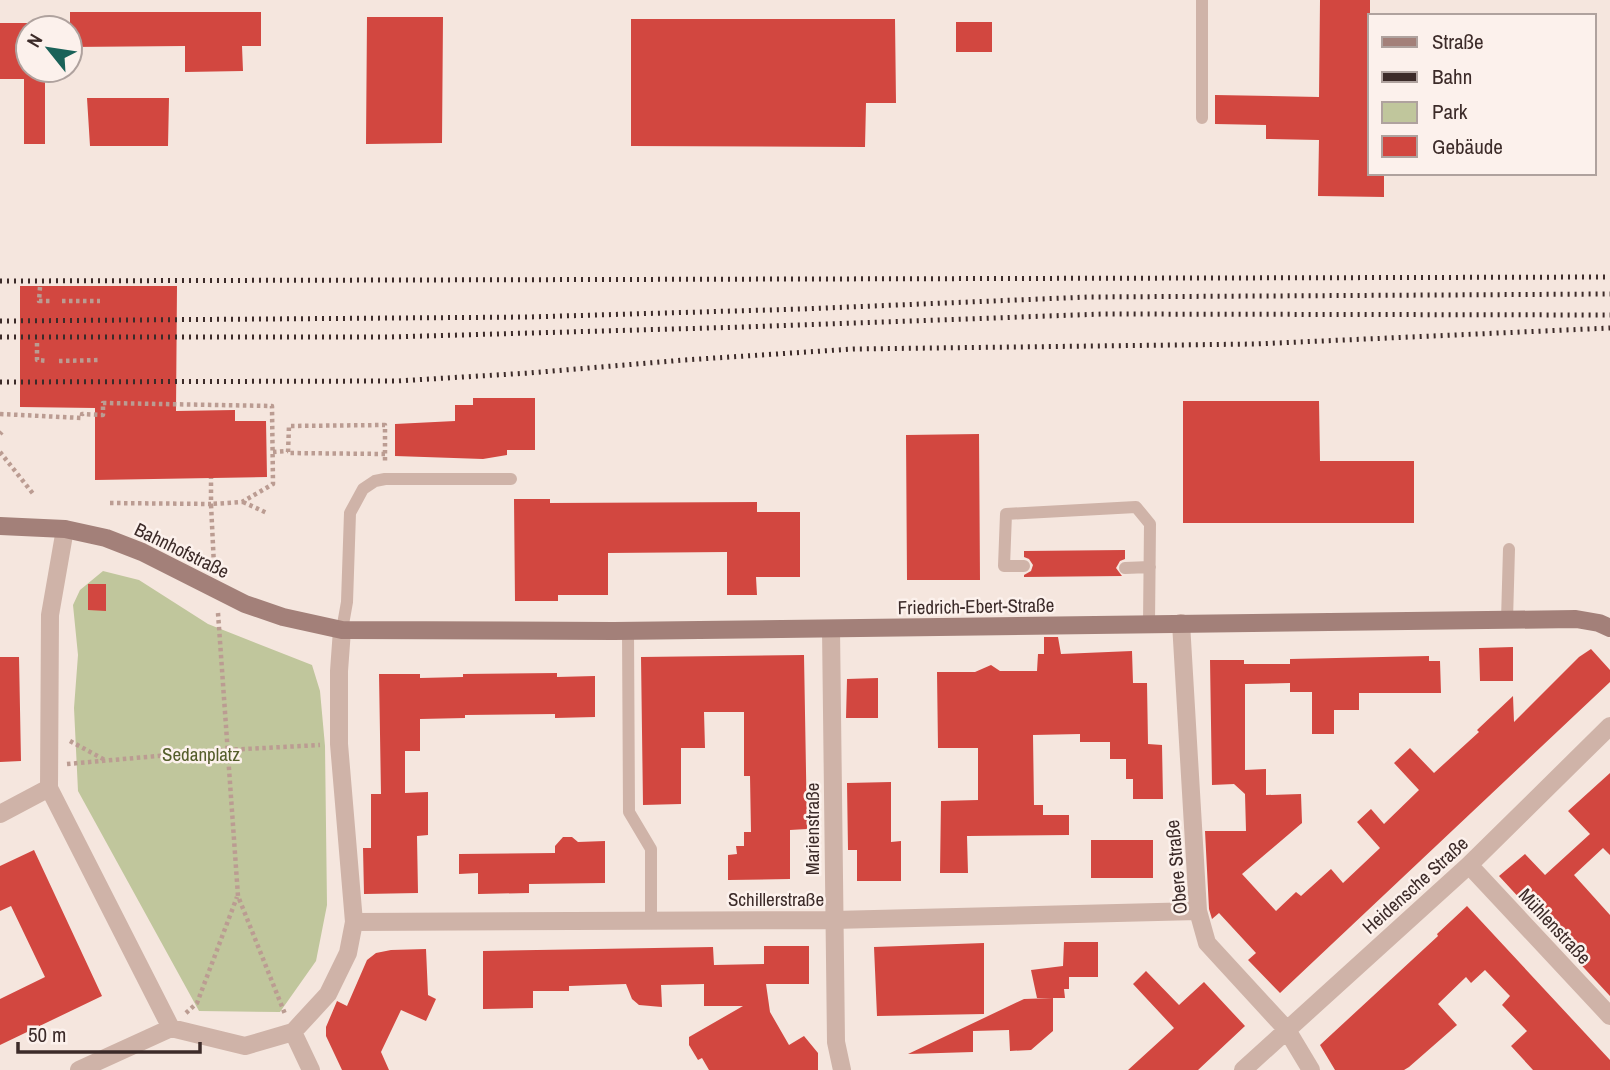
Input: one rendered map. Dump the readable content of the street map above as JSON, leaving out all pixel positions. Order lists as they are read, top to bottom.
{
  "streets": {
    "main road": ["Bahnhofstraße", "Friedrich-Ebert-Straße"],
    "street": [
      "Marienstraße",
      "Obere Straße",
      "Heidensche Straße",
      "Schillerstraße",
      "Mühlenstraße"
    ]
  },
  "crossings": [
    ["Bahnhofstraße", "Friedrich-Ebert-Straße"],
    ["Friedrich-Ebert-Straße", "Marienstraße"],
    ["Friedrich-Ebert-Straße", "Obere Straße"],
    ["Marienstraße", "Schillerstraße"],
    ["Obere Straße", "Heidensche Straße"],
    ["Obere Straße", "Schillerstraße"],
    ["Heidensche Straße", "Mühlenstraße"]
  ],
  "parks": ["Sedanplatz"],
  "legend": [
    "Straße",
    "Bahn",
    "Park",
    "Gebäude"
  ],
  "scale_bar": "50 m",
  "north": "top left"
}
